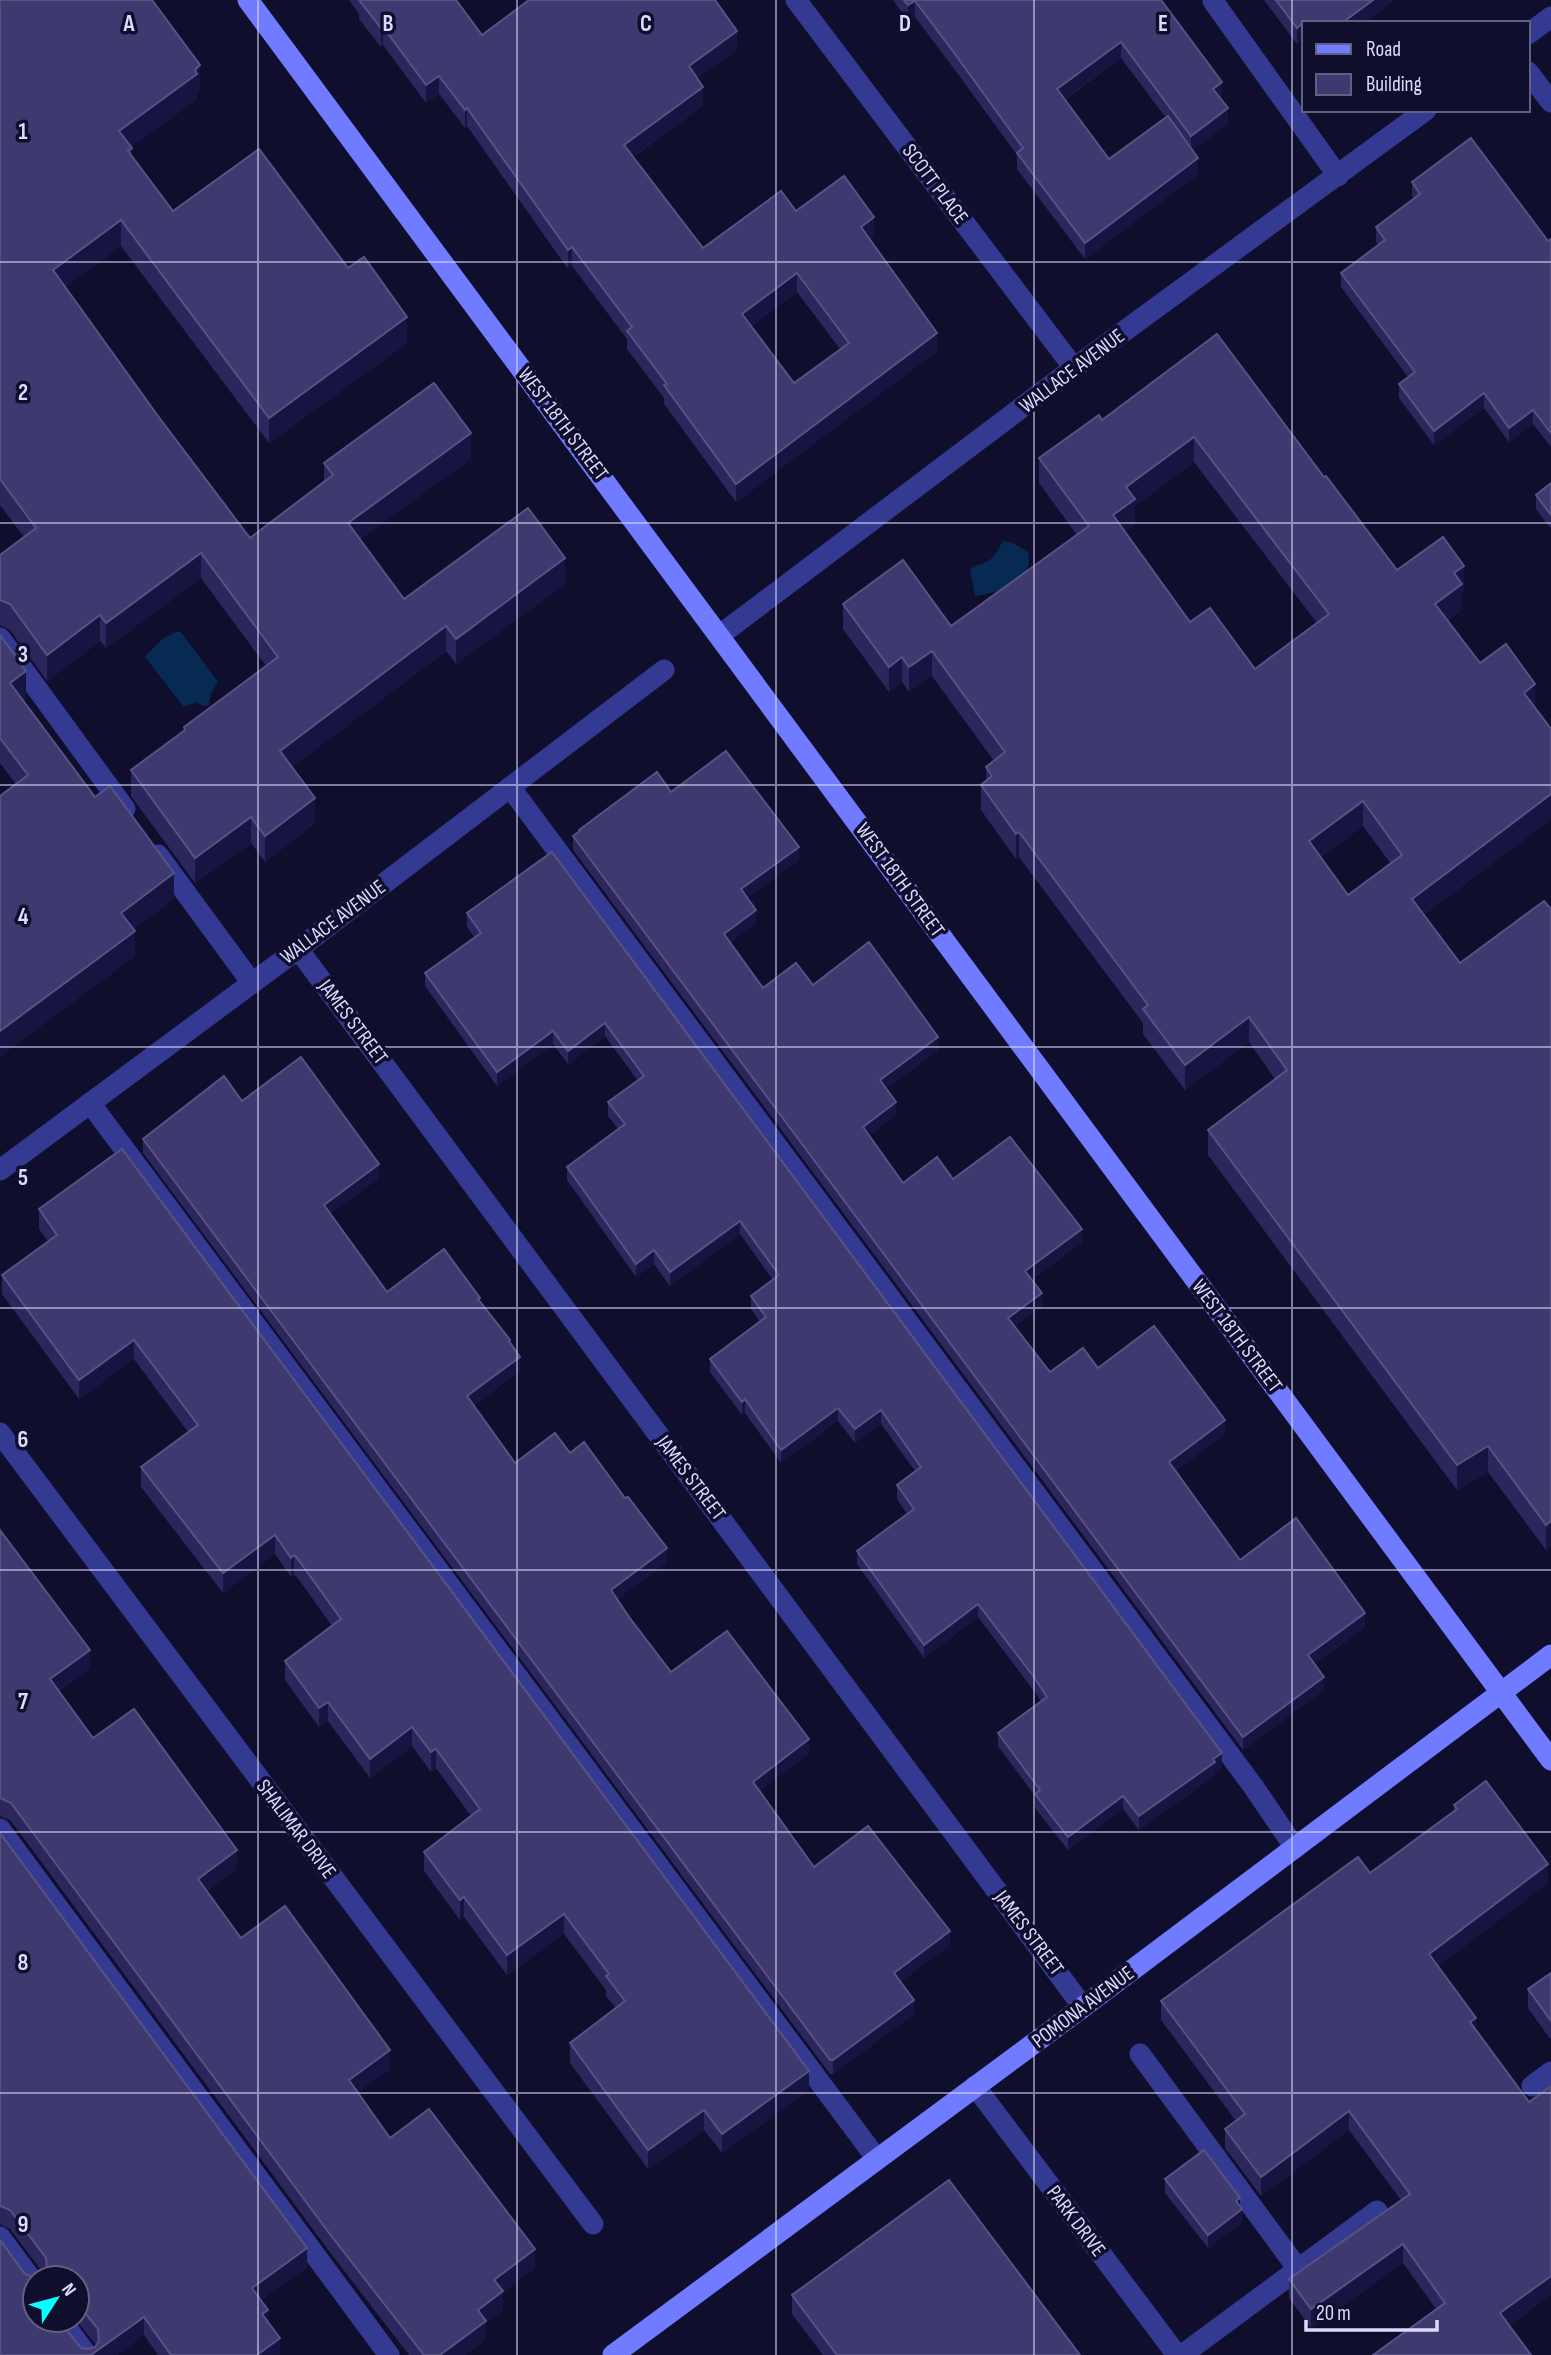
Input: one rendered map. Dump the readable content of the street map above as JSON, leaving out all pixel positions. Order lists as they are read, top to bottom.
{
  "streets": {
    "street": [
      "SCOTT PLACE",
      "WALLACE AVENUE",
      "WEST 18TH STREET",
      "JAMES STREET",
      "SHALIMAR DRIVE",
      "POMONA AVENUE",
      "PARK DRIVE"
    ]
  },
  "crossings": [
    ["SCOTT PLACE", "WALLACE AVENUE"],
    ["WALLACE AVENUE", "WEST 18TH STREET"],
    ["WALLACE AVENUE", "JAMES STREET"],
    ["WEST 18TH STREET", "POMONA AVENUE"],
    ["JAMES STREET", "POMONA AVENUE"],
    ["POMONA AVENUE", "PARK DRIVE"]
  ],
  "legend": ["Road", "Building"],
  "scale_bar": "20 m",
  "north": "top right",
  "grid": {
    "columns": [
      "A",
      "B",
      "C",
      "D",
      "E"
    ],
    "rows": [
      "1",
      "2",
      "3",
      "4",
      "5",
      "6",
      "7",
      "8",
      "9"
    ]
  }
}
